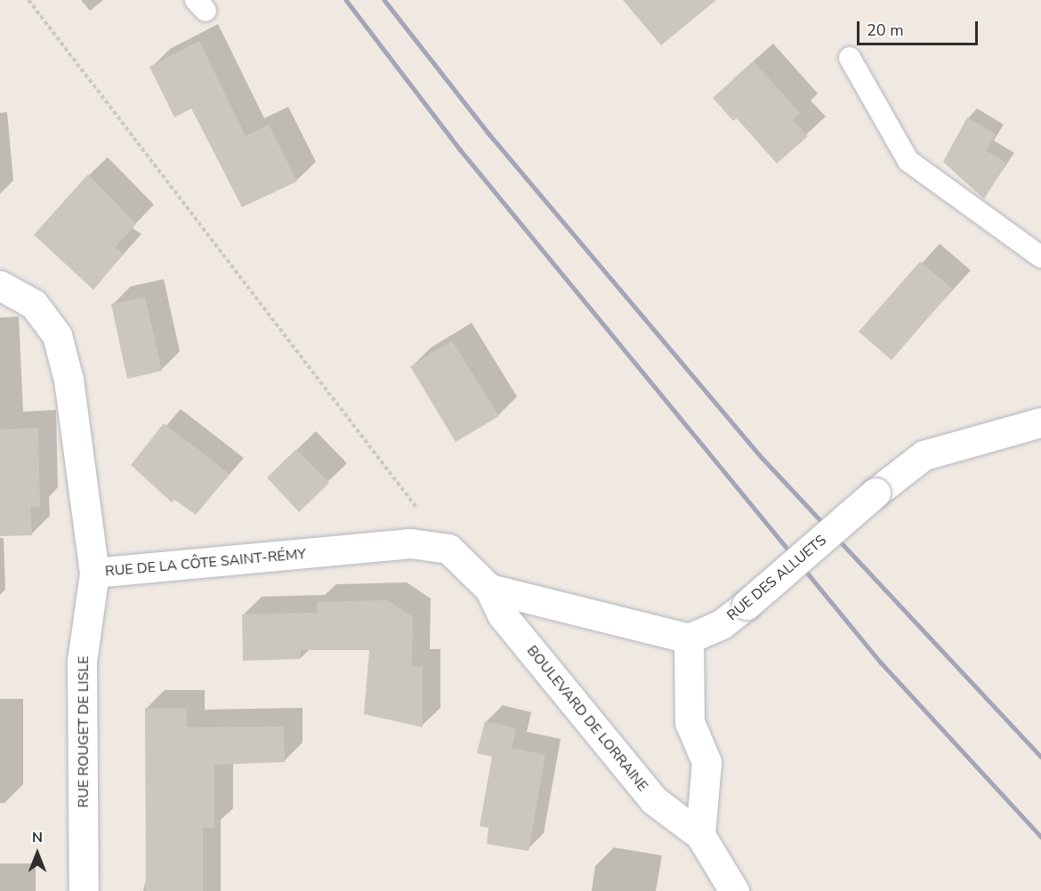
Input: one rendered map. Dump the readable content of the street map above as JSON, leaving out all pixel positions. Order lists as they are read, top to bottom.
{
  "streets": {
    "street": [
      "RUE DE LA CÔTE SAINT-RÉMY",
      "RUE DES ALLUETS",
      "BOULEVARD DE LORRAINE",
      "RUE ROUGET DE LISLE"
    ]
  },
  "crossings": [
    ["RUE DE LA CÔTE SAINT-RÉMY", "BOULEVARD DE LORRAINE"],
    ["RUE DE LA CÔTE SAINT-RÉMY", "RUE ROUGET DE LISLE"]
  ],
  "scale_bar": "20 m",
  "north": "top"
}
